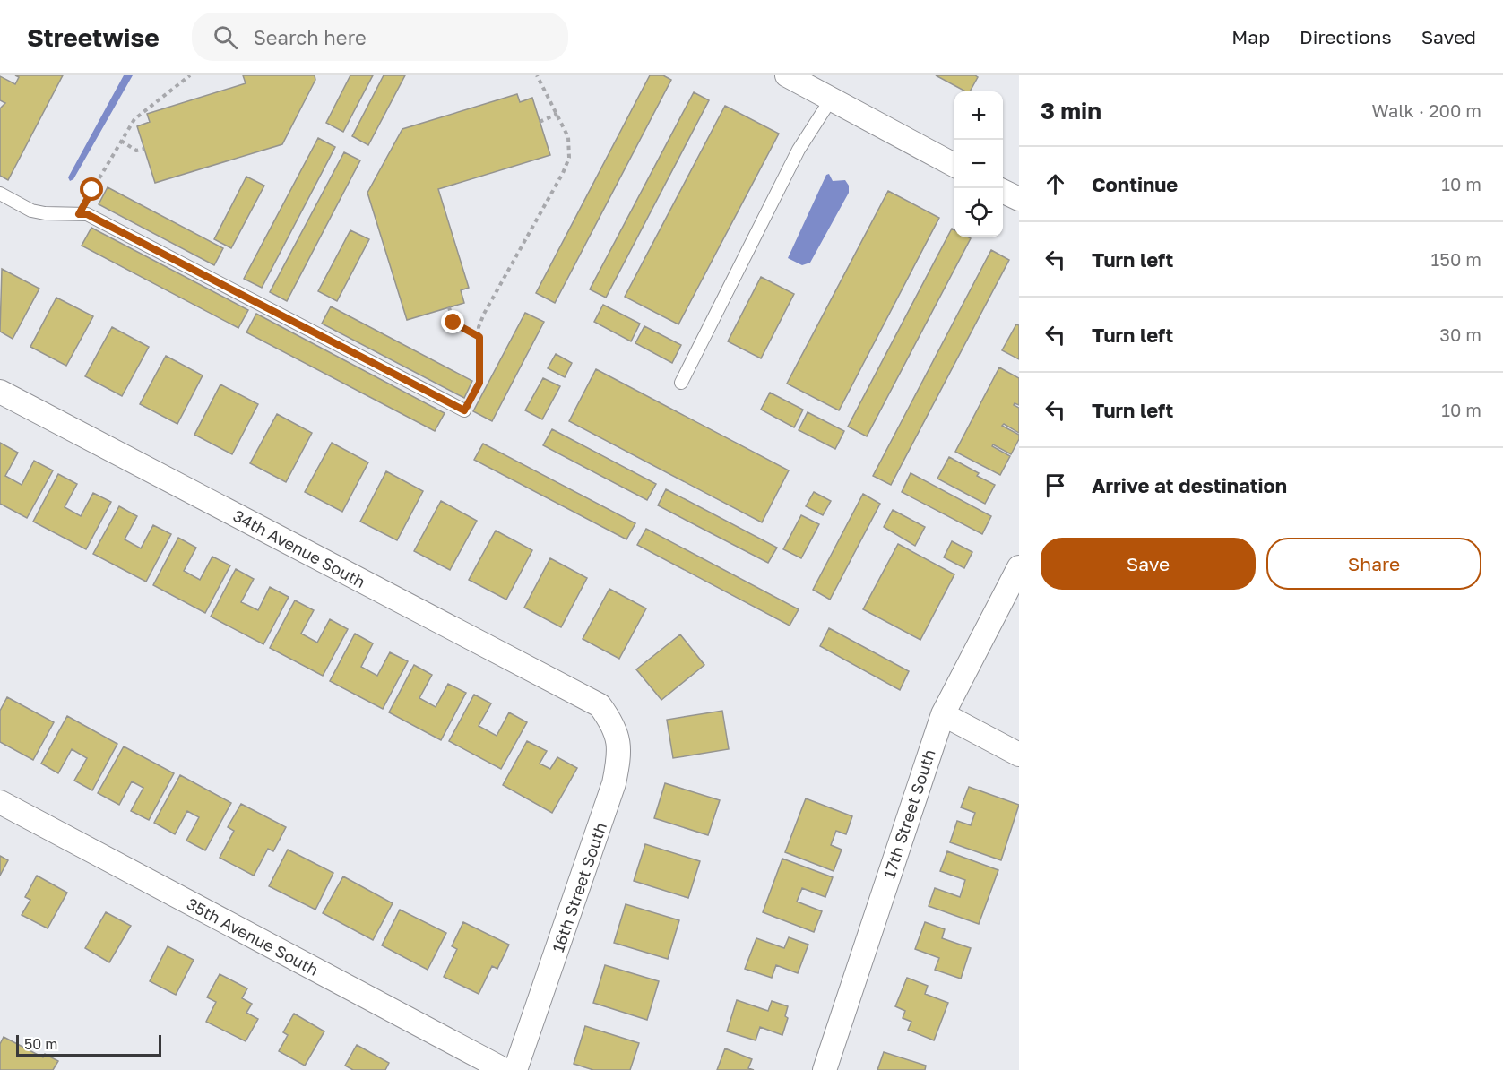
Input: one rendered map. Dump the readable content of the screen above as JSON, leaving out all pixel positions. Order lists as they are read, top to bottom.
{
  "streets": {
    "street": [
      "34th Avenue South",
      "17th Street South",
      "16th Street South",
      "35th Avenue South"
    ]
  },
  "crossings": [
    ["34th Avenue South", "16th Street South"]
  ],
  "scale_bar": "50 m",
  "page": {
    "header": "Streetwise",
    "search": "Search here",
    "nav": ["Map", "Directions", "Saved"],
    "heading": ["3 min", "Walk · 200 m"],
    "map_buttons": ["+", "−"],
    "list": [
      ["Continue", "10 m"],
      ["Turn left", "150 m"],
      ["Turn left", "30 m"],
      ["Turn left", "10 m"],
      "Arrive at destination"
    ],
    "buttons": ["Save", "Share"],
    "scale": "50 m"
  }
}
